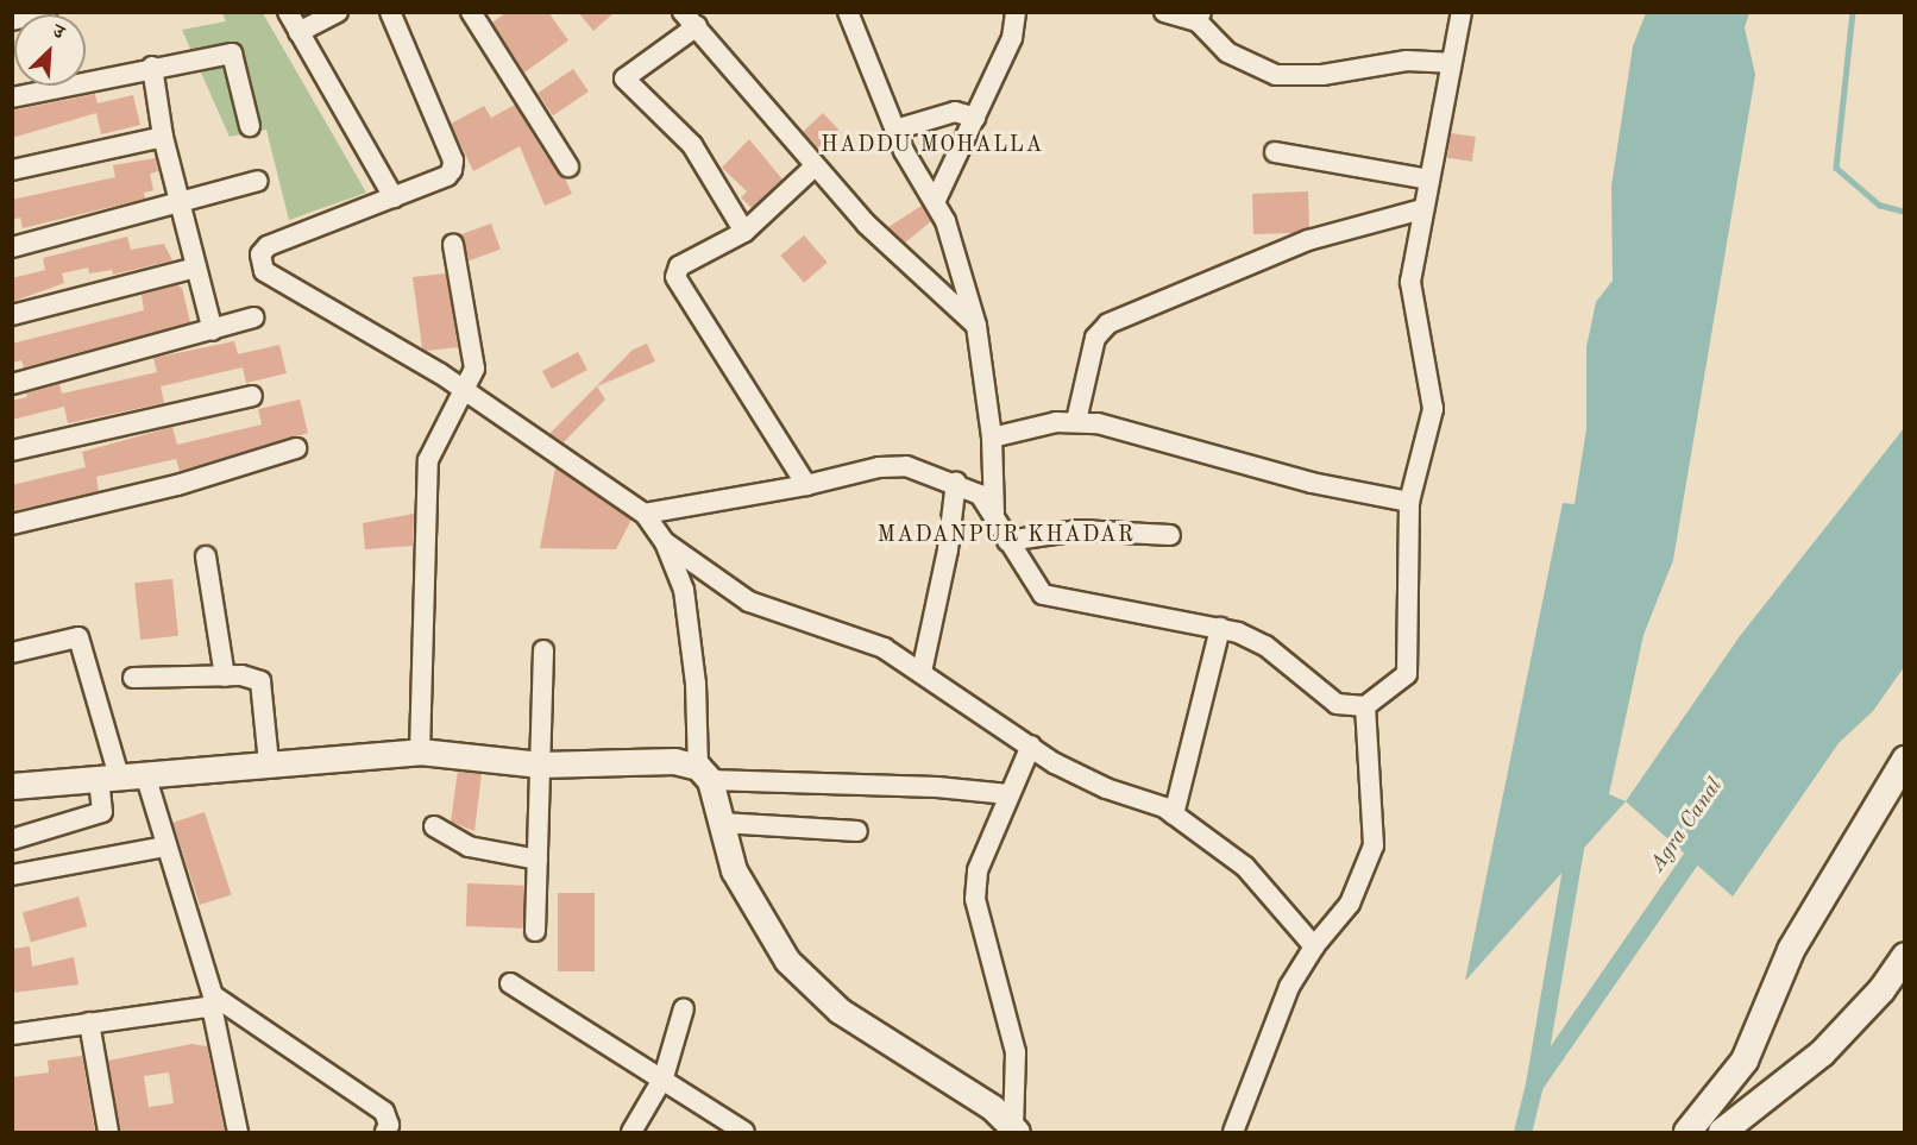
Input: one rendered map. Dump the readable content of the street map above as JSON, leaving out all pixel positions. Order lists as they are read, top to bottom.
{
  "districts": ["HADDU MOHALLA", "MADANPUR KHADAR"],
  "water": ["Agra Canal"],
  "north": "top right"
}
